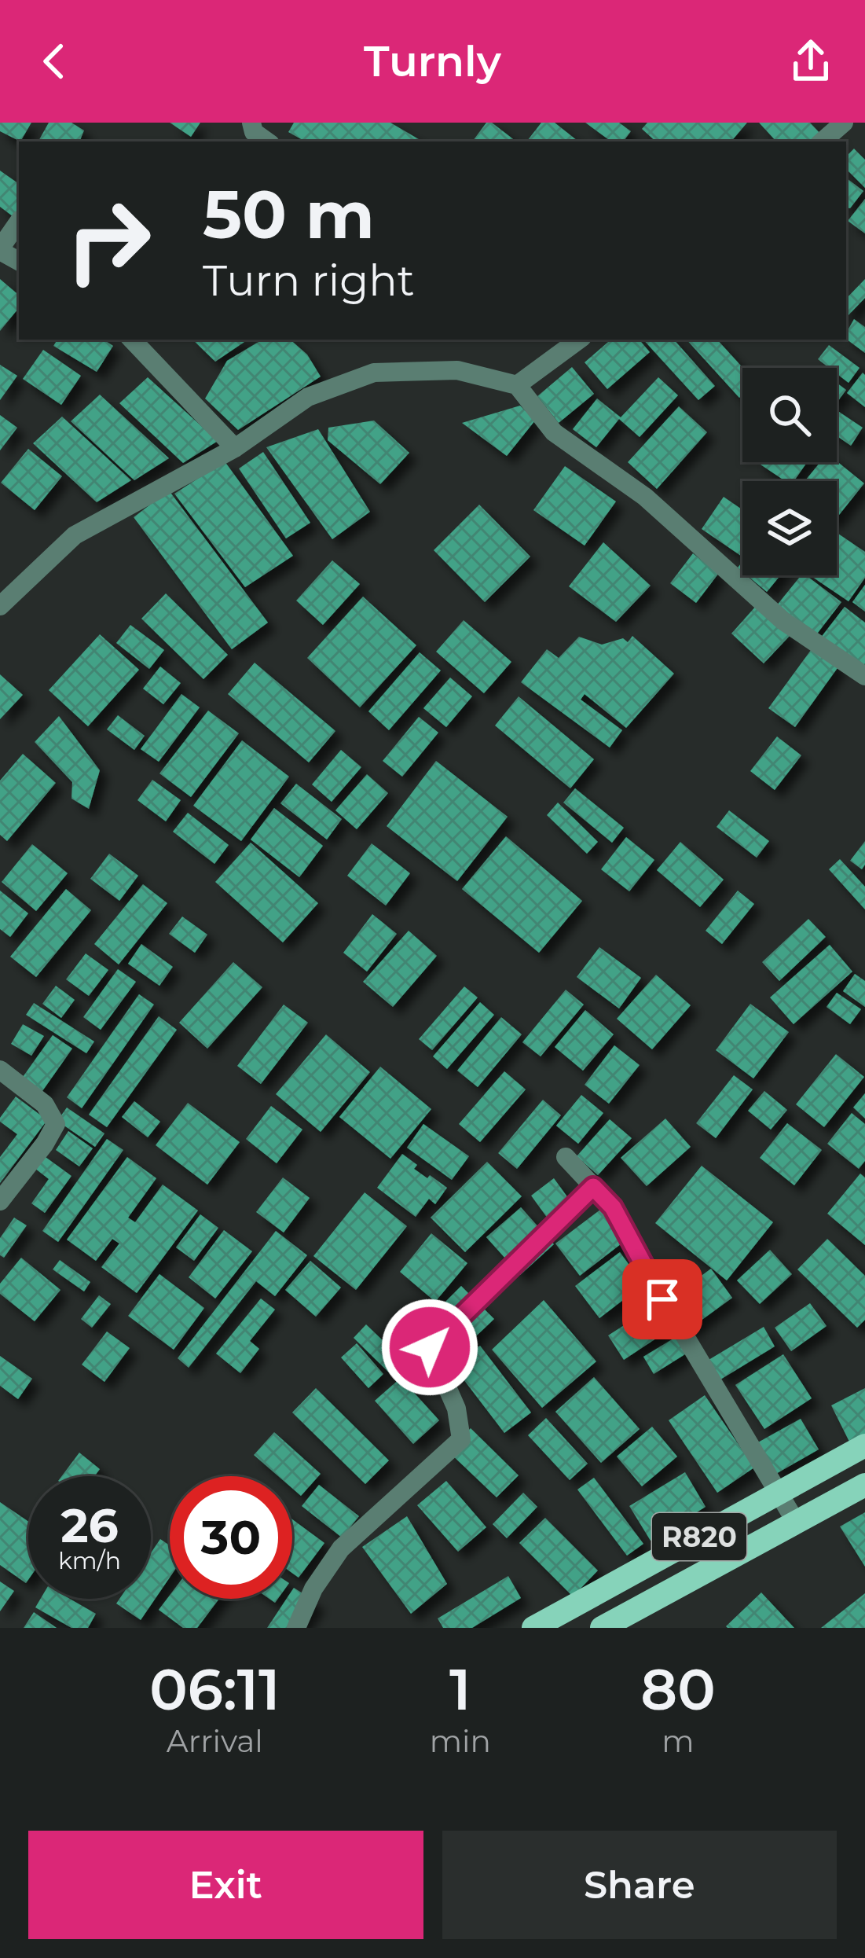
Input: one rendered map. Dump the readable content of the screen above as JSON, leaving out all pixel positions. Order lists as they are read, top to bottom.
{
  "streets": {
    "main road": ["R820"]
  },
  "page": {
    "header": "Turnly",
    "turn": ["50 m", "Turn right"],
    "speed": "26 km/h",
    "limit": "30",
    "eta": [
      "06:11",
      "Arrival",
      "1",
      "min",
      "80",
      "m"
    ],
    "buttons": ["Exit", "Share"]
  }
}
